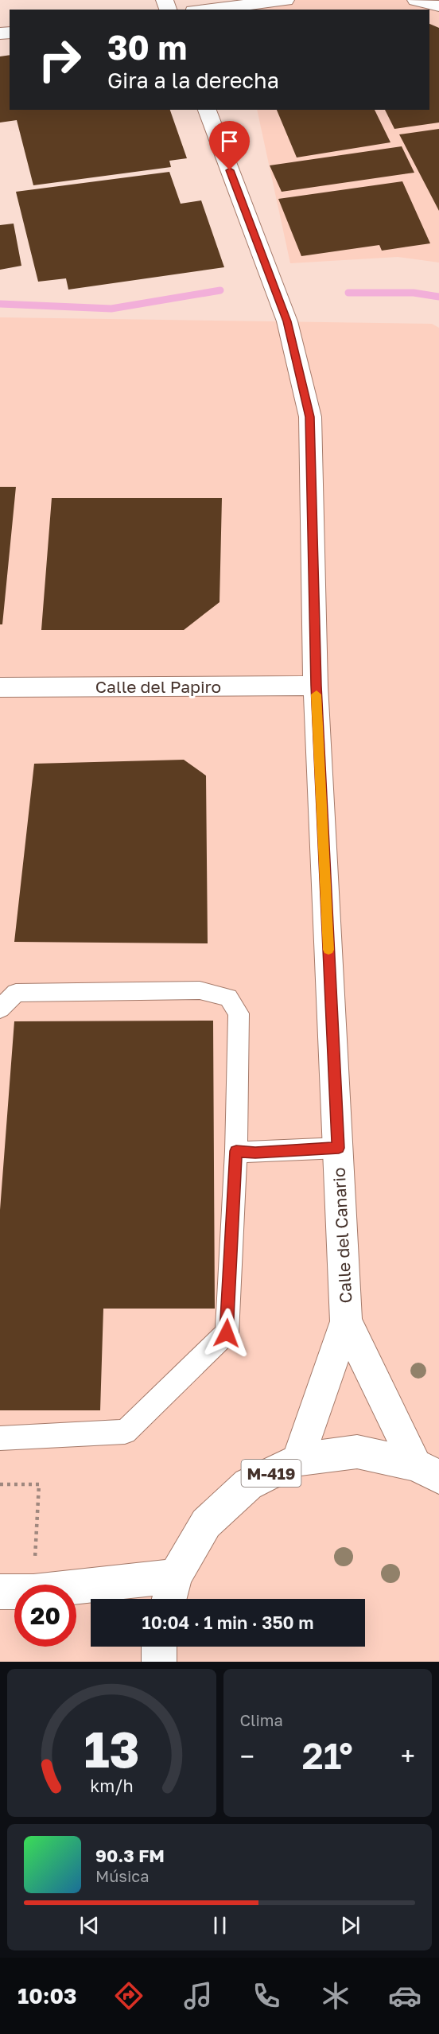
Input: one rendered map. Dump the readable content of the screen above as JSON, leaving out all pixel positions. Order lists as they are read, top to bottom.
{
  "streets": {
    "street": ["Calle del Papiro", "Calle del Canario", "M-419"]
  },
  "crossings": [
    ["Calle del Papiro", "Calle del Canario"],
    ["Calle del Canario", "M-419"]
  ],
  "page": {
    "turn": ["30 m", "Gira a la derecha"],
    "limit": "20",
    "trip": "10:04 · 1 min · 350 m",
    "tile": "Clima",
    "heat": ["−", "21°", "+"],
    "song": ["90.3 FM", "Música"],
    "tabs": "10:03",
    "gauge": ["13", "km/h"]
  }
}
